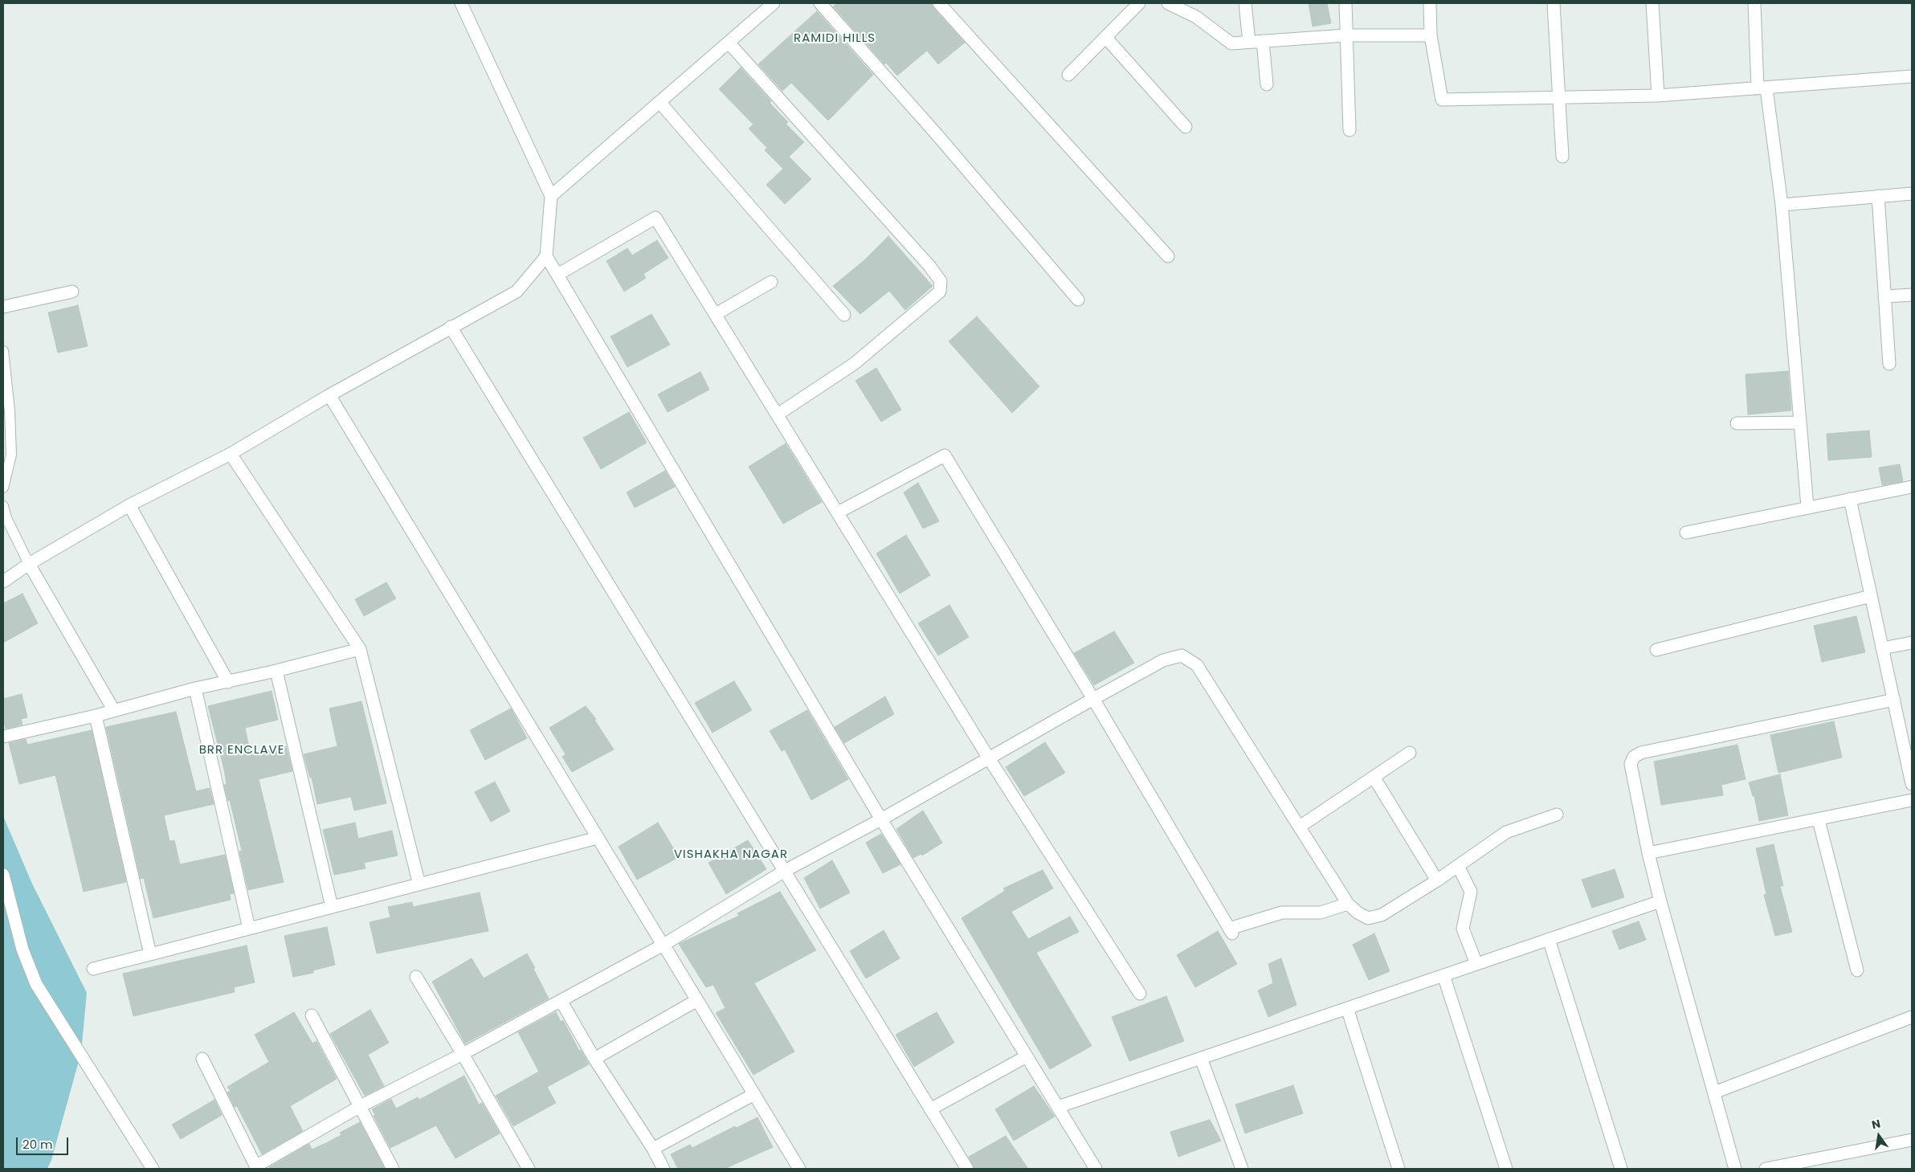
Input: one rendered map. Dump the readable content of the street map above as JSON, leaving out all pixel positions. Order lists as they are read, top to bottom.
{
  "districts": ["RAMIDI HILLS", "BRR ENCLAVE", "VISHAKHA NAGAR"],
  "scale_bar": "20 m",
  "north": "top"
}
